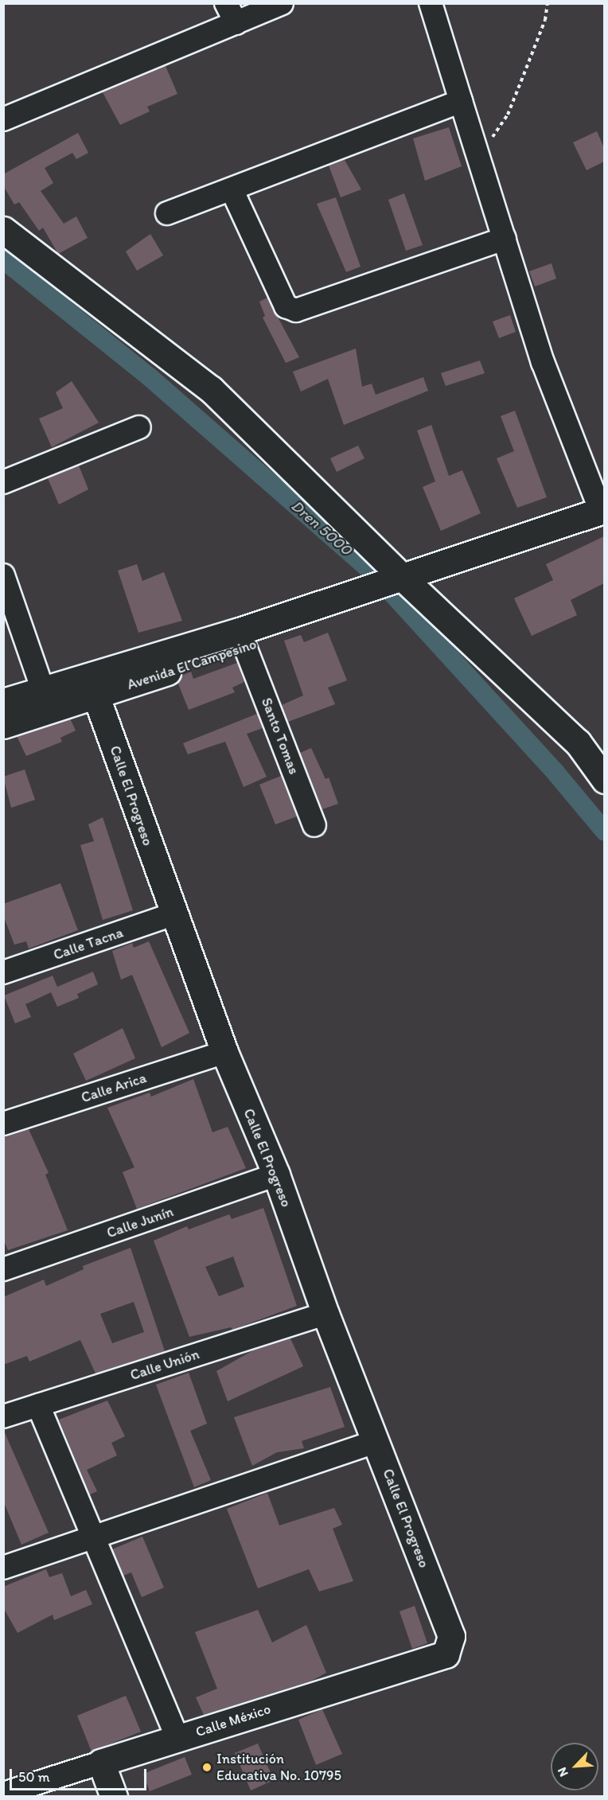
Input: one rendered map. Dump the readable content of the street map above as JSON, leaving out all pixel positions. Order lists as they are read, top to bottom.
{
  "streets": {
    "street": [
      "Avenida El Campesino",
      "Santo Tomas",
      "Calle El Progreso",
      "Calle Tacna",
      "Calle Arica",
      "Calle Junín",
      "Calle Unión",
      "Calle México"
    ]
  },
  "crossings": [
    ["Avenida El Campesino", "Santo Tomas"],
    ["Avenida El Campesino", "Calle El Progreso"],
    ["Calle El Progreso", "Calle Tacna"],
    ["Calle El Progreso", "Calle Arica"],
    ["Calle El Progreso", "Calle Junín"],
    ["Calle El Progreso", "Calle Unión"],
    ["Calle El Progreso", "Calle México"]
  ],
  "water": ["Dren 5000"],
  "places": ["Institución Educativa No. 10795"],
  "scale_bar": "50 m",
  "north": "bottom left"
}
